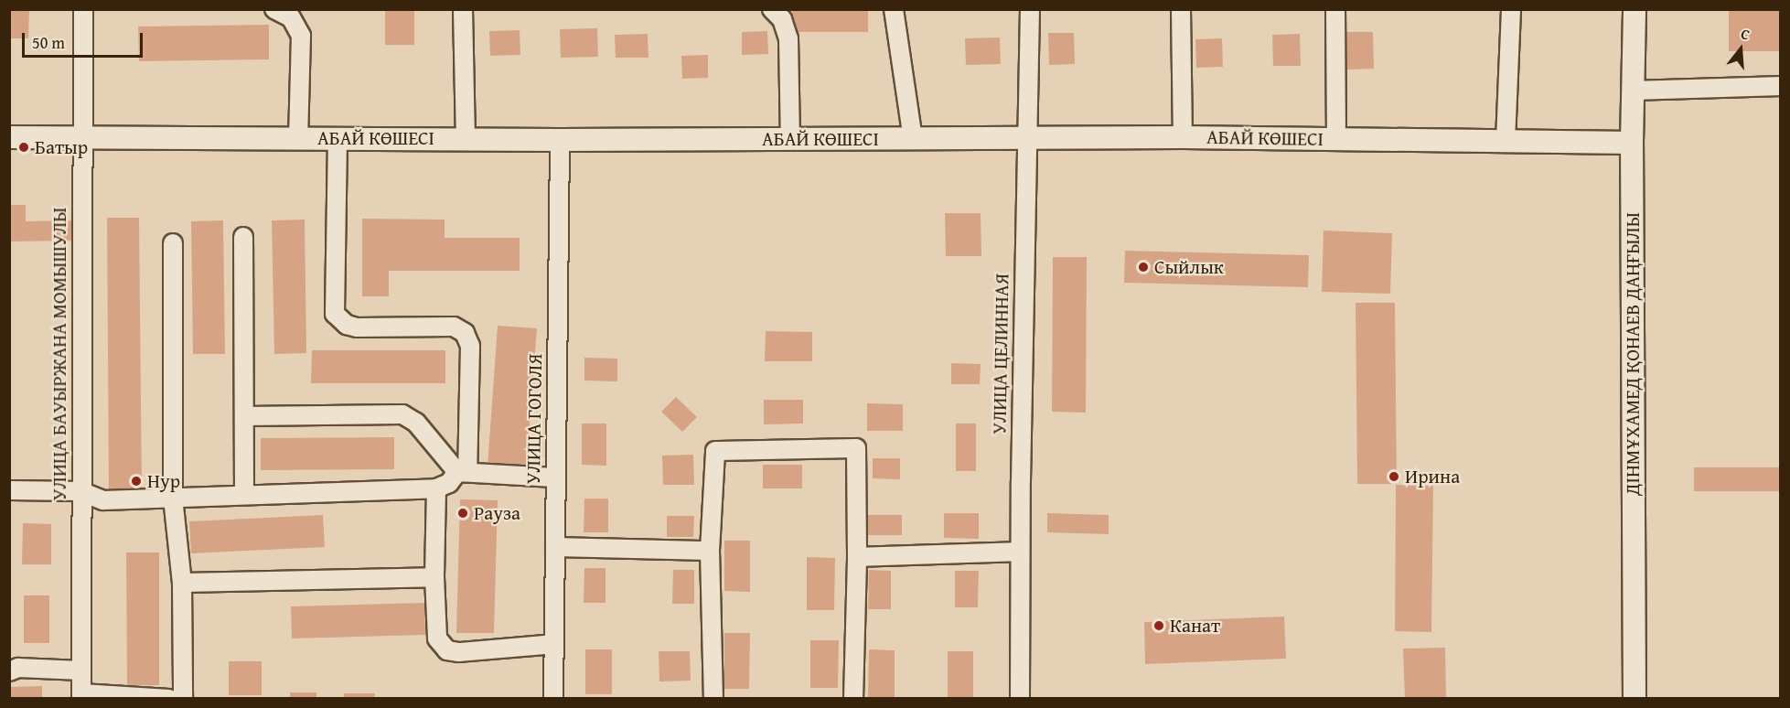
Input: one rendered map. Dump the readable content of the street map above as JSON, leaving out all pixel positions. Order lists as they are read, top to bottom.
{
  "streets": {
    "street": [
      "АБАЙ КӨШЕСІ",
      "УЛИЦА БАУЫРЖАНА МОМЫШУЛЫ",
      "УЛИЦА ЦЕЛИННАЯ",
      "ДІНМҰХАМЕД ҚОНАЕВ ДАҢҒЫЛЫ",
      "УЛИЦА ГОГОЛЯ"
    ]
  },
  "crossings": [
    ["АБАЙ КӨШЕСІ", "УЛИЦА БАУЫРЖАНА МОМЫШУЛЫ"],
    ["АБАЙ КӨШЕСІ", "УЛИЦА ЦЕЛИННАЯ"],
    ["АБАЙ КӨШЕСІ", "ДІНМҰХАМЕД ҚОНАЕВ ДАҢҒЫЛЫ"],
    ["АБАЙ КӨШЕСІ", "УЛИЦА ГОГОЛЯ"]
  ],
  "places": [
    "Батыр",
    "Сыйлык",
    "Ирина",
    "Нур",
    "Рауза",
    "Канат"
  ],
  "scale_bar": "50 m",
  "north": "top"
}
